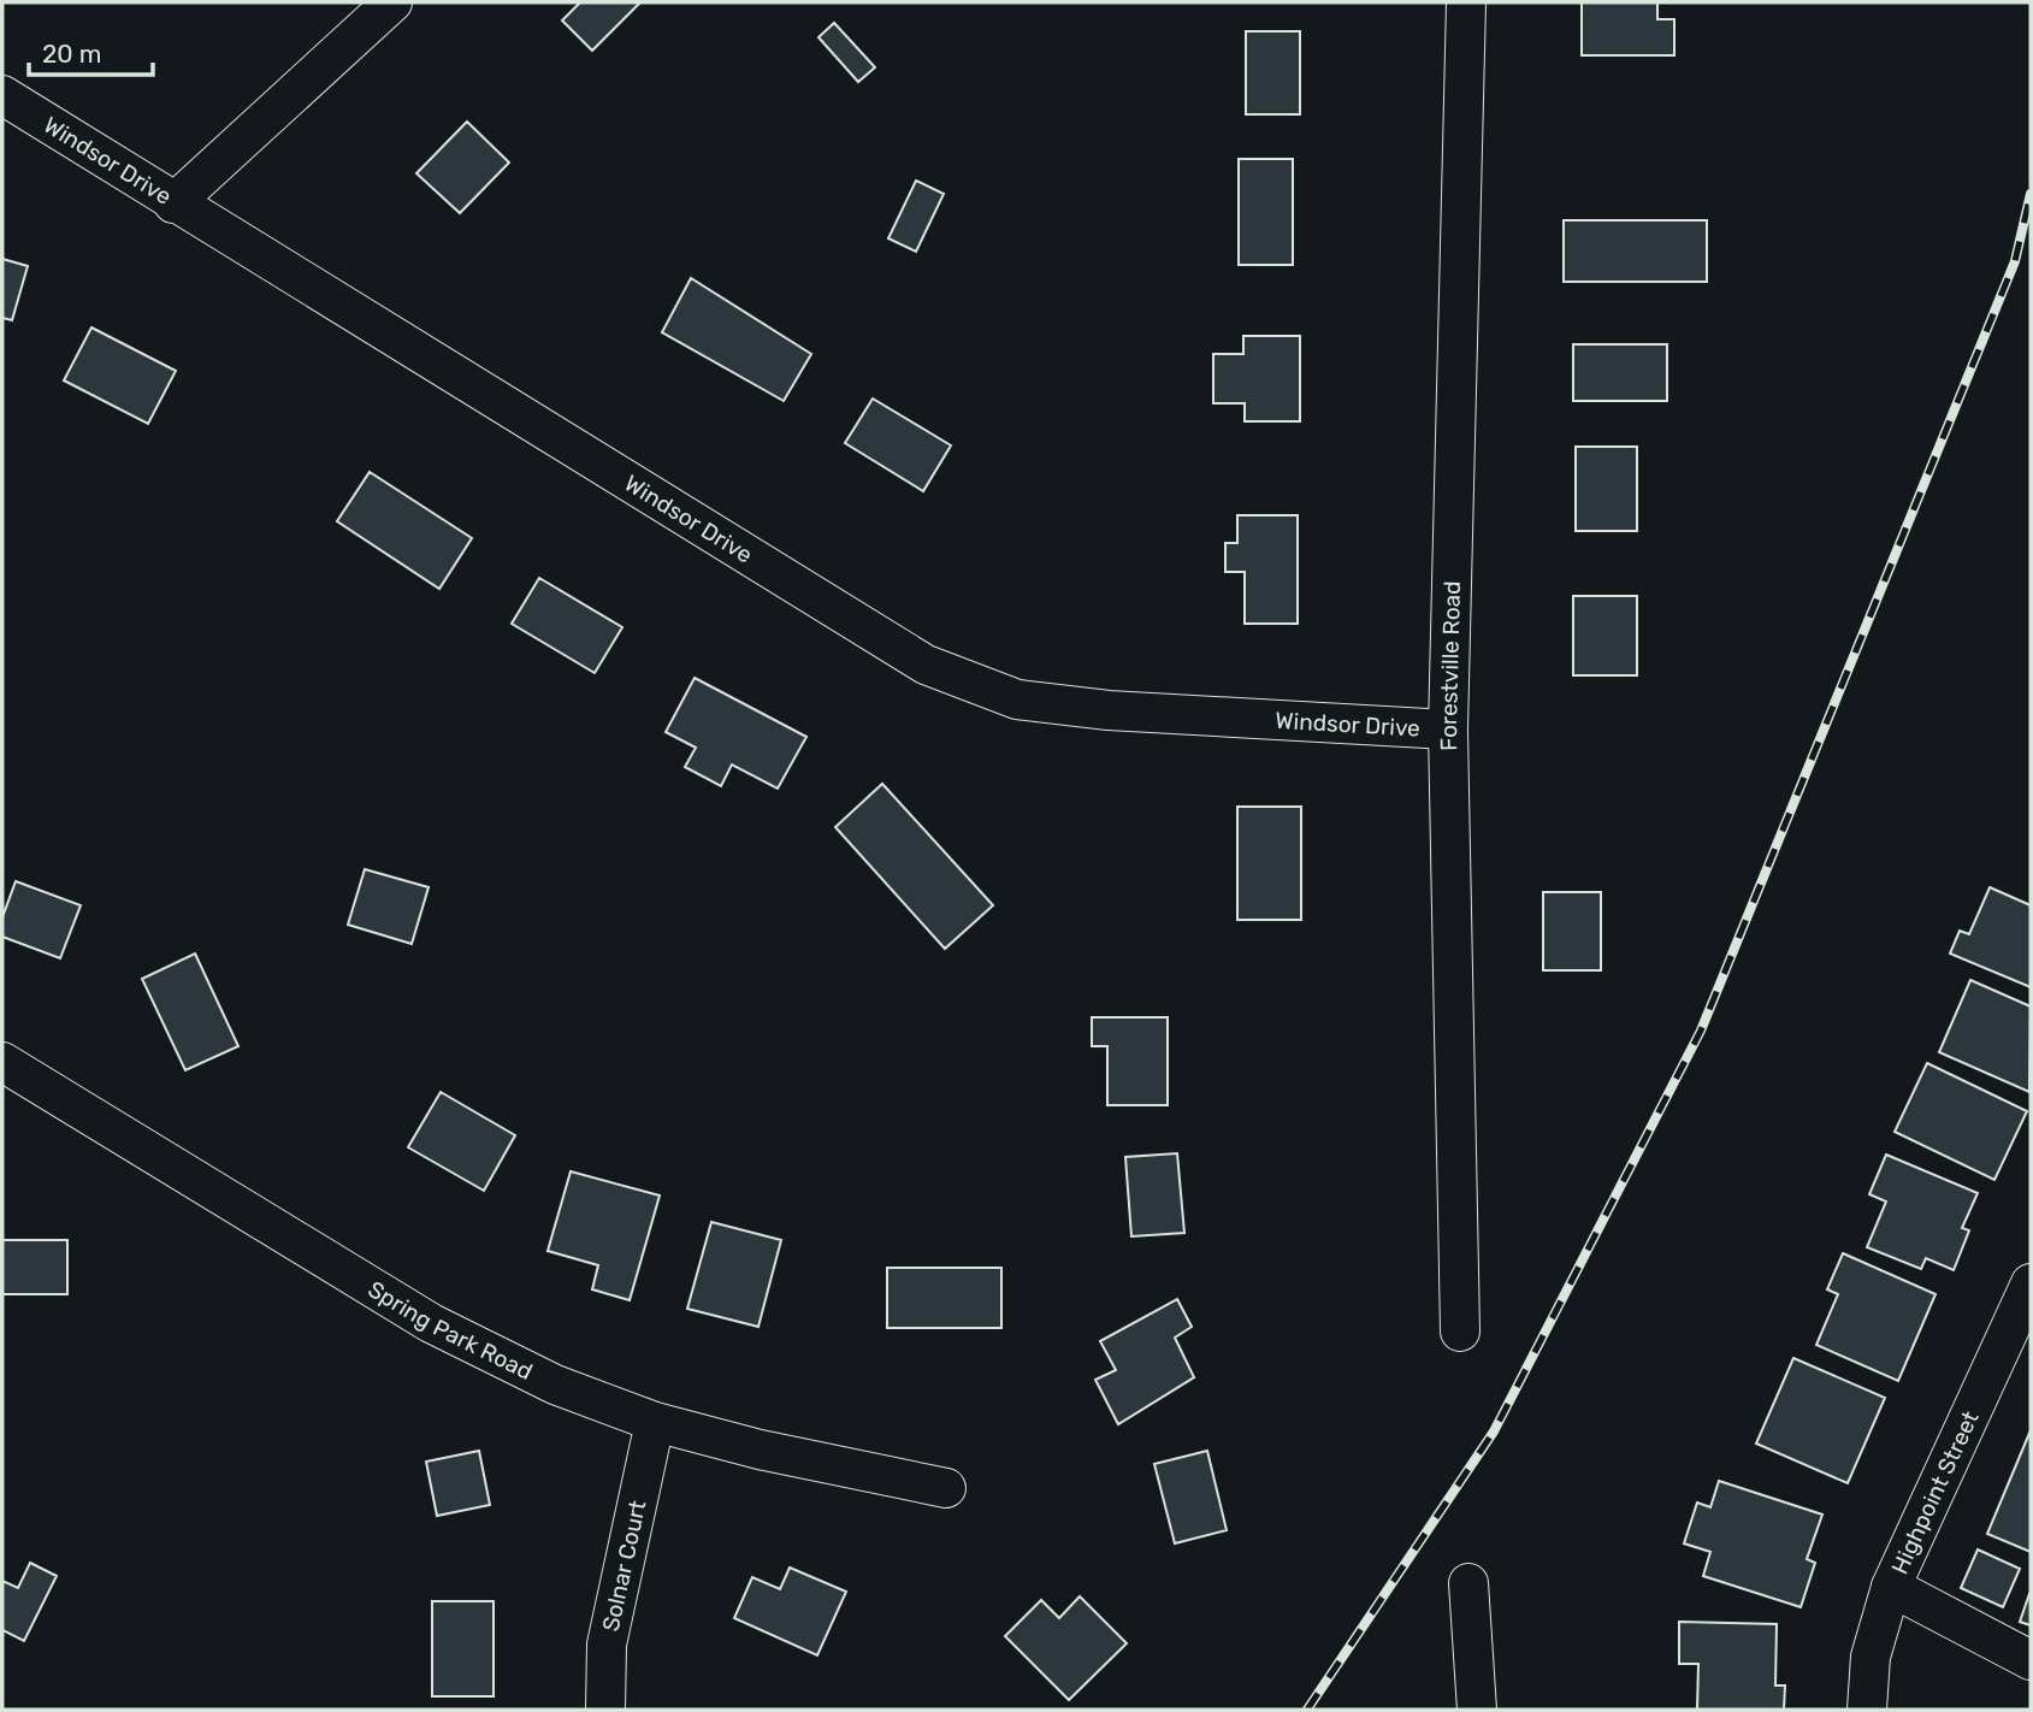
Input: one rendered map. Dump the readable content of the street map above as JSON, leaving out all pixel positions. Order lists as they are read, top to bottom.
{
  "streets": {
    "street": [
      "Windsor Drive",
      "Forestville Road",
      "Spring Park Road",
      "Highpoint Street",
      "Solnar Court"
    ]
  },
  "crossings": [
    ["Windsor Drive", "Forestville Road"],
    ["Spring Park Road", "Solnar Court"]
  ],
  "scale_bar": "20 m"
}
